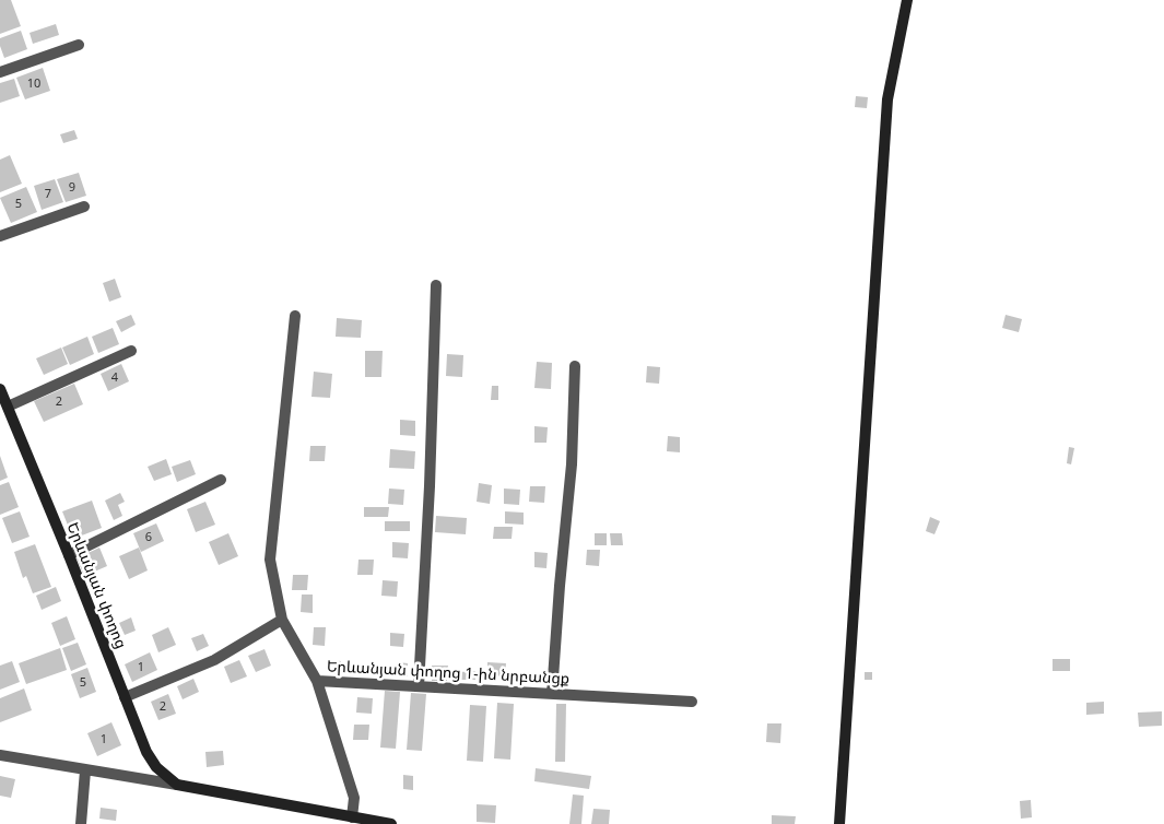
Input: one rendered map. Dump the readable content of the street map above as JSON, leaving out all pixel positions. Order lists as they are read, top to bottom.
{
  "streets": {
    "main road": ["Երևանյան փողոց"],
    "street": ["Երևանյան փողոց 1-ին նրբանցք"]
  },
  "house_numbers": [
    "10",
    "9",
    "7",
    "5",
    "4",
    "2",
    "6",
    "1",
    "5",
    "2",
    "1"
  ]
}
